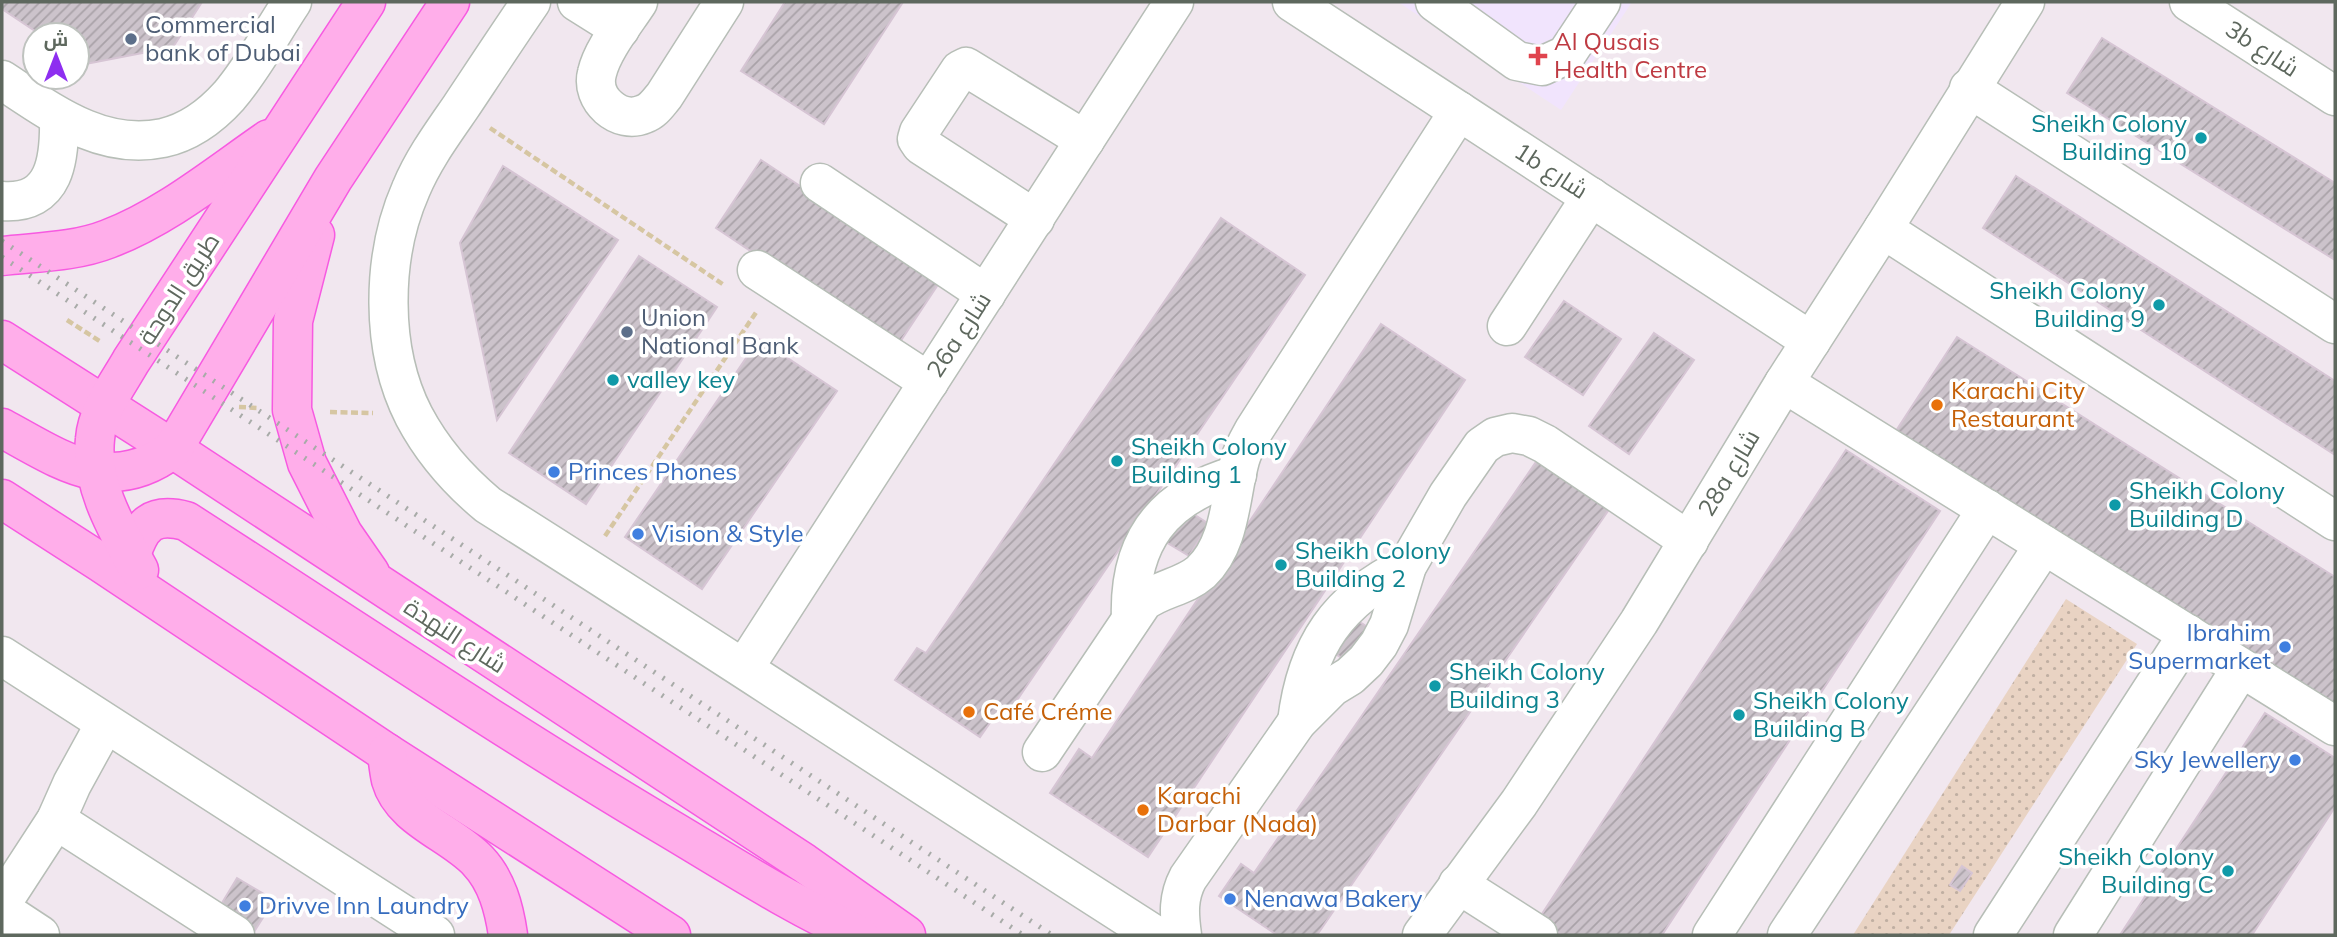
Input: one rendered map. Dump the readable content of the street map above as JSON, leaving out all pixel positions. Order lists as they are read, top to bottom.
{
  "streets": {
    "main road": ["طريق الدوحة", "شارع النهدة"],
    "street": [
      "3b شارع",
      "1b شارع",
      "26a شارع",
      "28a شارع"
    ]
  },
  "crossings": [
    ["1b شارع", "28a شارع"],
    ["طريق الدوحة", "شارع النهدة"]
  ],
  "places": {
    "other": [
      "Commercial bank of Dubai",
      "Sheikh Colony Building 10",
      "Sheikh Colony Building 9",
      "Union National Bank",
      "valley key",
      "Karachi City Restaurant",
      "Sheikh Colony Building 1",
      "Princes Phones",
      "Sheikh Colony Building D",
      "Vision & Style",
      "Sheikh Colony Building 2",
      "Ibrahim Supermarket",
      "Sheikh Colony Building 3",
      "Café Créme",
      "Sheikh Colony Building B",
      "Sky Jewellery",
      "Karachi Darbar (Nada)",
      "Sheikh Colony Building C",
      "Nenawa Bakery",
      "Drivve Inn Laundry"
    ],
    "health": ["Al Qusais Health Centre"]
  },
  "north": "top"
}
